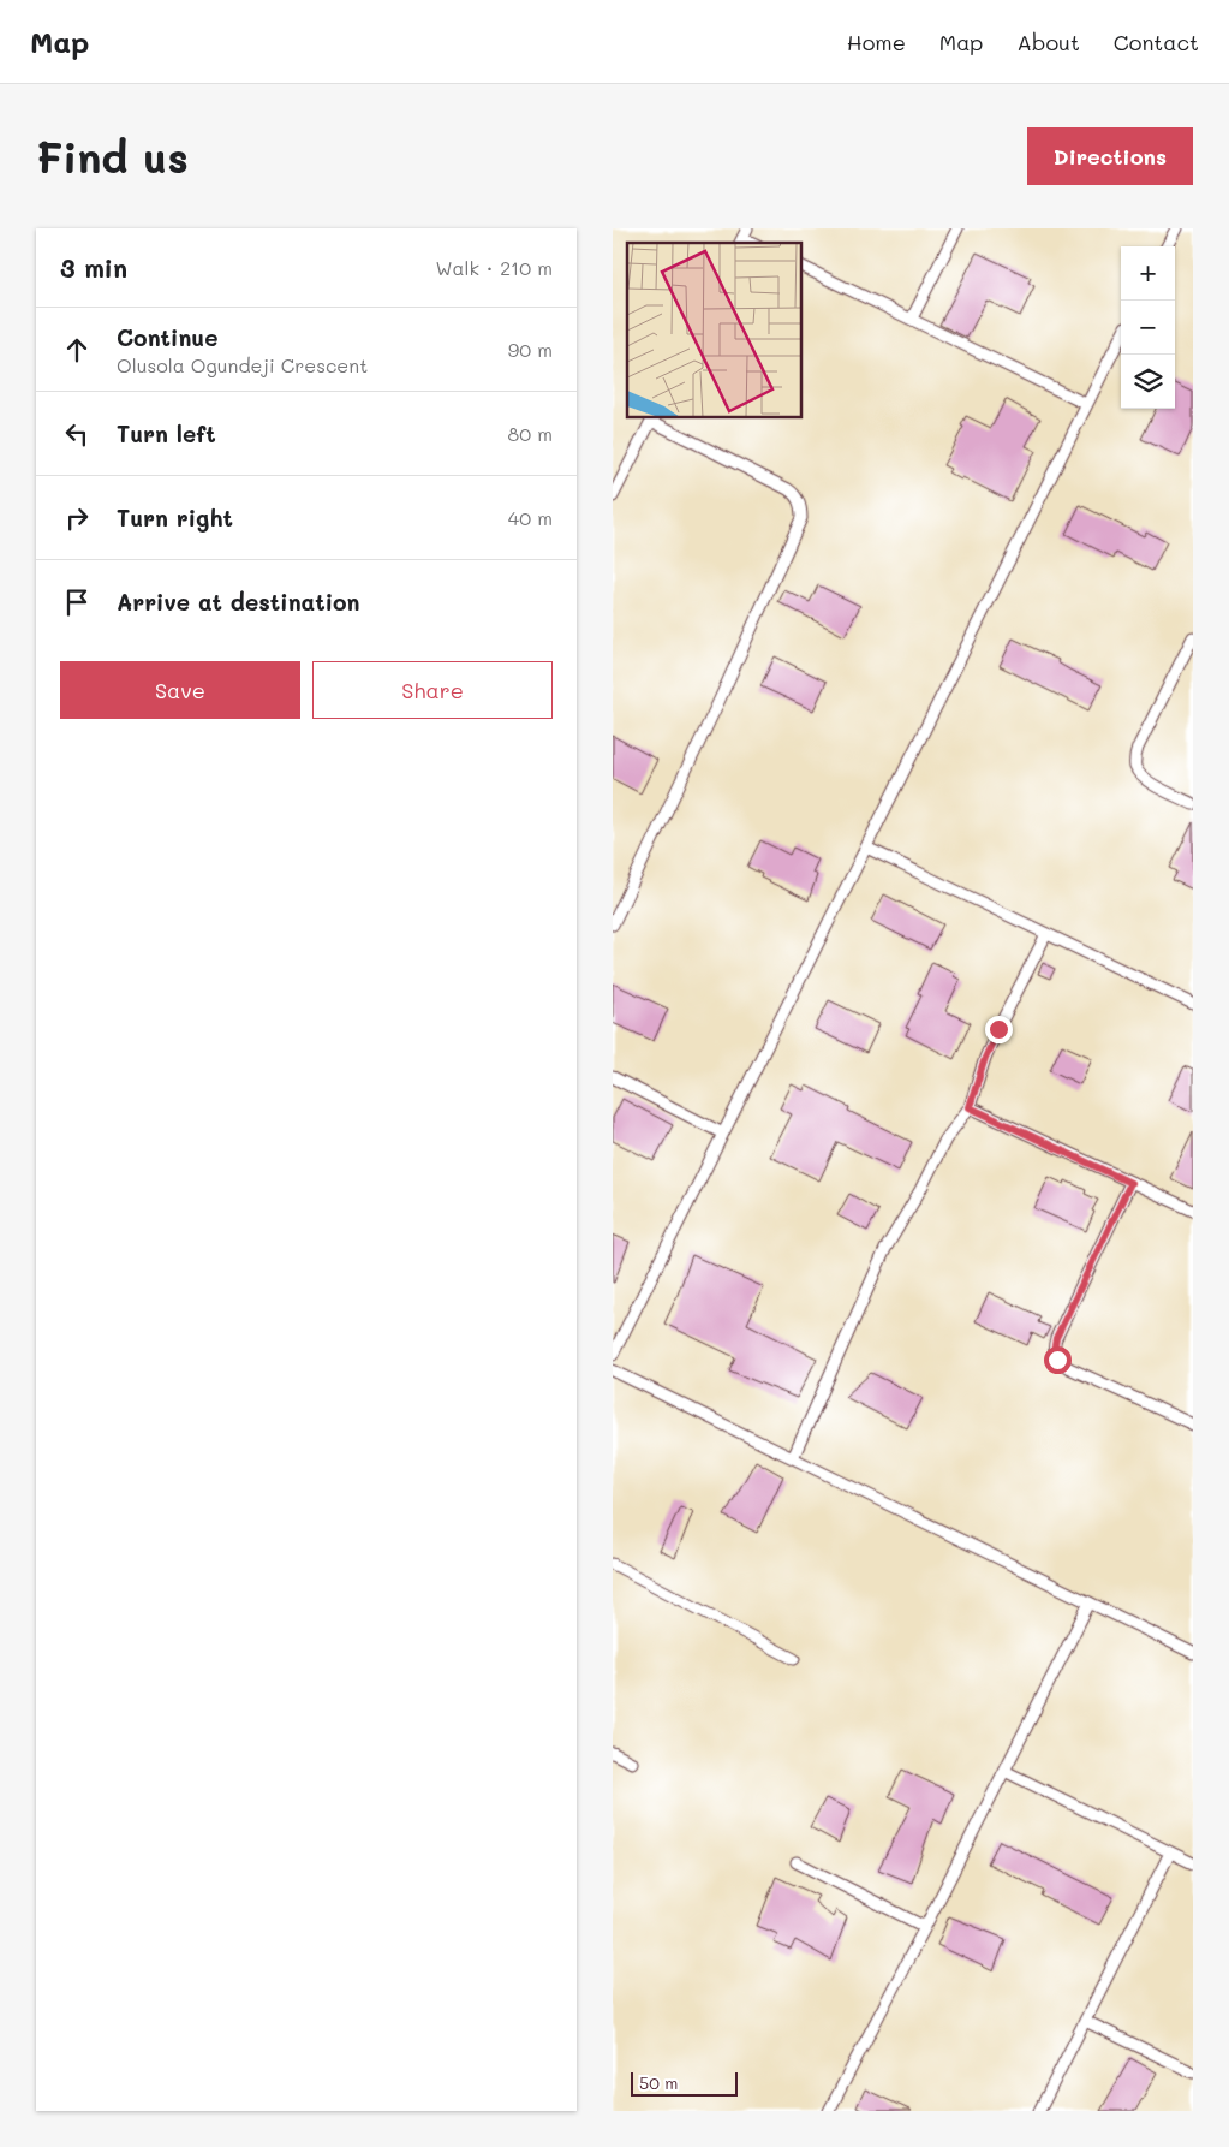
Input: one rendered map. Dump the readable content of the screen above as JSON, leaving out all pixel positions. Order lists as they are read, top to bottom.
{
  "scale_bar": "50 m",
  "page": {
    "header": "Map",
    "nav": [
      "Home",
      "Map",
      "About",
      "Contact"
    ],
    "buttons": [
      "Directions",
      ["Save", "Share"]
    ],
    "title": "Find us",
    "heading": ["3 min", "Walk · 210 m"],
    "map_buttons": ["+", "−"],
    "list": [
      ["Continue", "Olusola Ogundeji Crescent", "90 m"],
      ["Turn left", "80 m"],
      ["Turn right", "40 m"],
      "Arrive at destination"
    ],
    "scale": "50 m"
  }
}
